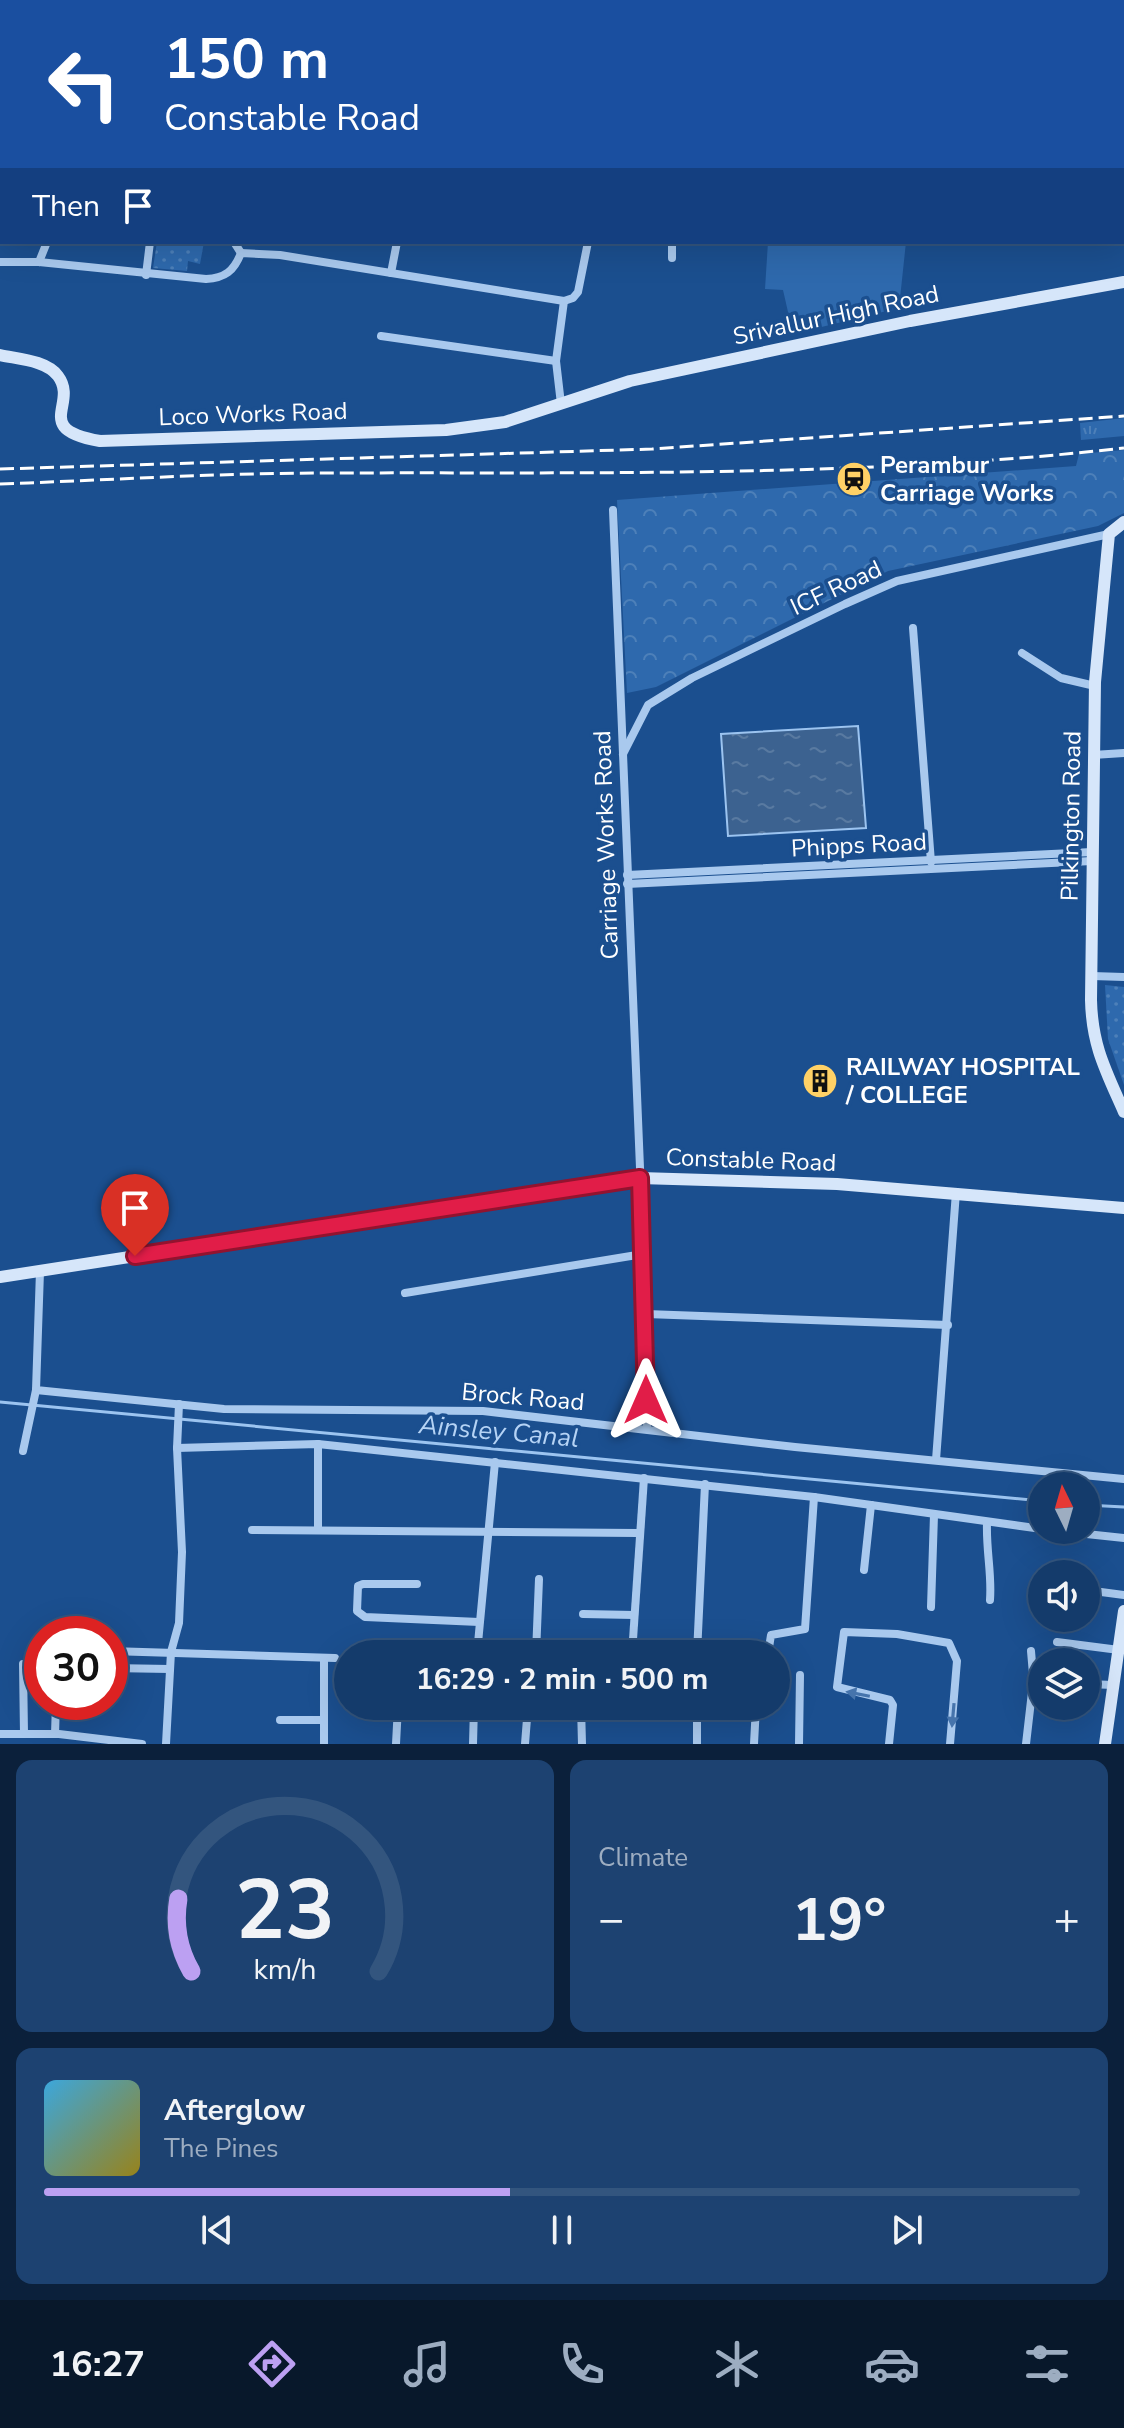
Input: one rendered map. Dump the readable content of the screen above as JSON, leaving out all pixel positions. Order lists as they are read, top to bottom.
{
  "streets": {
    "street": [
      "Srivallur High Road",
      "Loco Works Road",
      "ICF Road",
      "Pilkington Road",
      "Carriage Works Road",
      "Phipps Road",
      "Constable Road",
      "Brock Road"
    ]
  },
  "crossings": [
    ["Srivallur High Road", "Loco Works Road"],
    ["ICF Road", "Pilkington Road"],
    ["ICF Road", "Carriage Works Road"],
    ["Pilkington Road", "Phipps Road"],
    ["Carriage Works Road", "Phipps Road"],
    ["Carriage Works Road", "Constable Road"],
    ["Carriage Works Road", "Brock Road"]
  ],
  "water": ["Ainsley Canal"],
  "places": {
    "station": ["Perambur Carriage Works"],
    "building": ["RAILWAY HOSPITAL / COLLEGE"]
  },
  "north": "top",
  "page": {
    "turn": ["150 m", "Constable Road"],
    "then": "Then",
    "limit": "30",
    "trip": "16:29 · 2 min · 500 m",
    "tile": "Climate",
    "heat": ["−", "19°", "+"],
    "song": ["Afterglow", "The Pines"],
    "tabs": "16:27",
    "gauge": ["23", "km/h"]
  }
}
